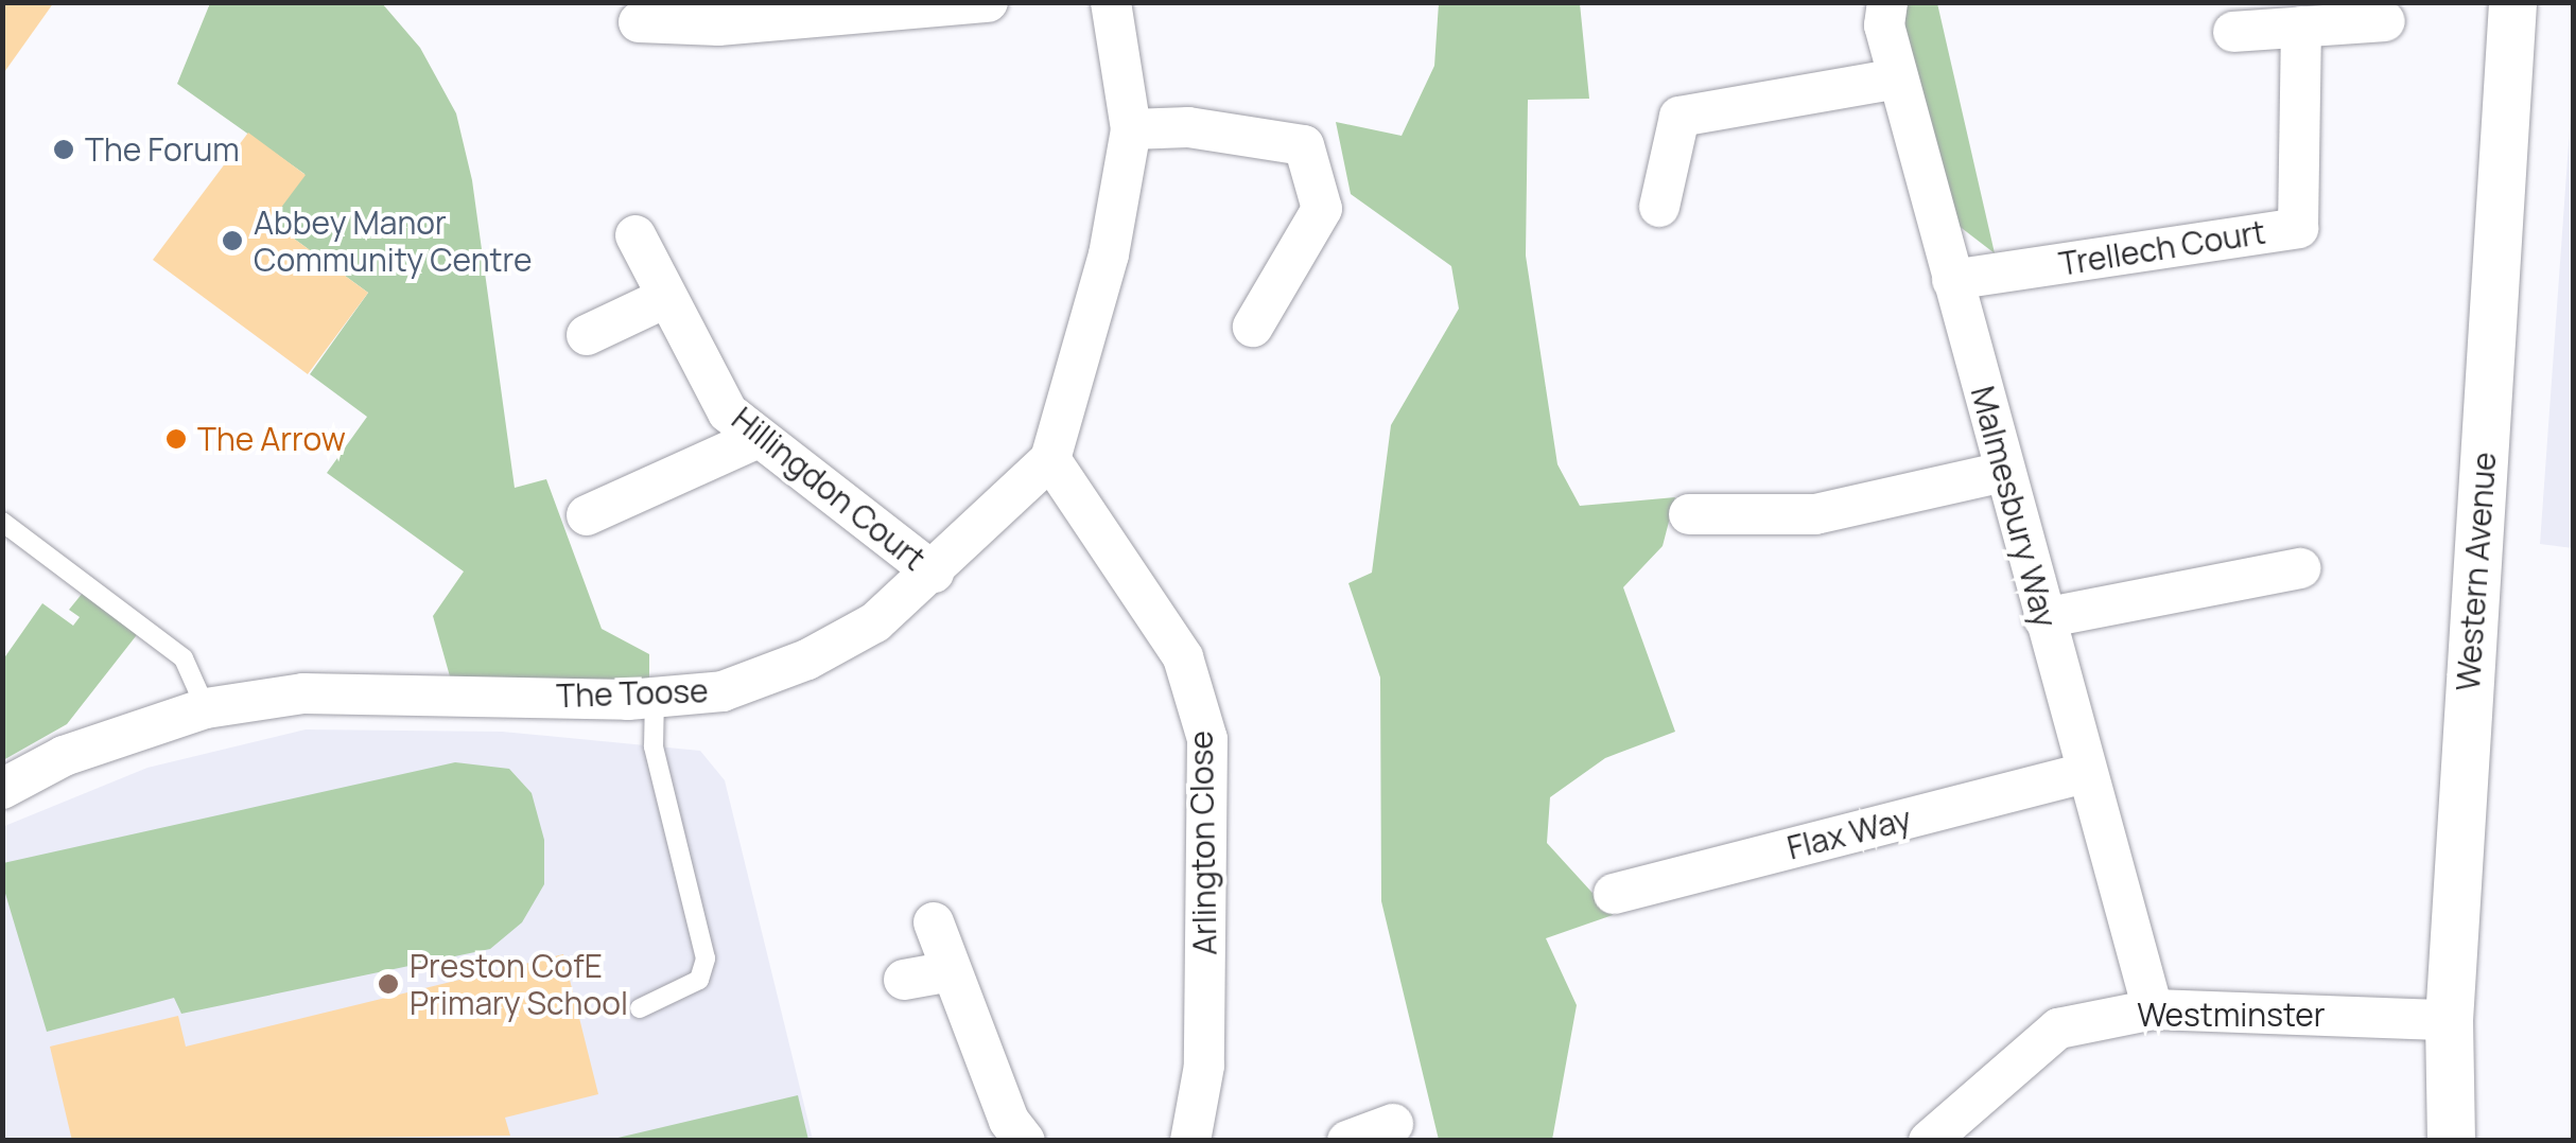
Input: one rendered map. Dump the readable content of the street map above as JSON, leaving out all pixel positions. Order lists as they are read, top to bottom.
{
  "streets": {
    "street": [
      "Trellech Court",
      "Hillingdon Court",
      "Malmesbury Way",
      "Western Avenue",
      "The Toose",
      "Flax Way",
      "Arlington Close",
      "Westminster"
    ]
  },
  "crossings": [
    ["Trellech Court", "Malmesbury Way"],
    ["Hillingdon Court", "The Toose"],
    ["Malmesbury Way", "Flax Way"],
    ["Malmesbury Way", "Westminster"],
    ["Western Avenue", "Westminster"],
    ["The Toose", "Arlington Close"]
  ],
  "places": [
    "The Forum",
    "Abbey Manor Community Centre",
    "The Arrow",
    "Preston CofE Primary School"
  ]
}
